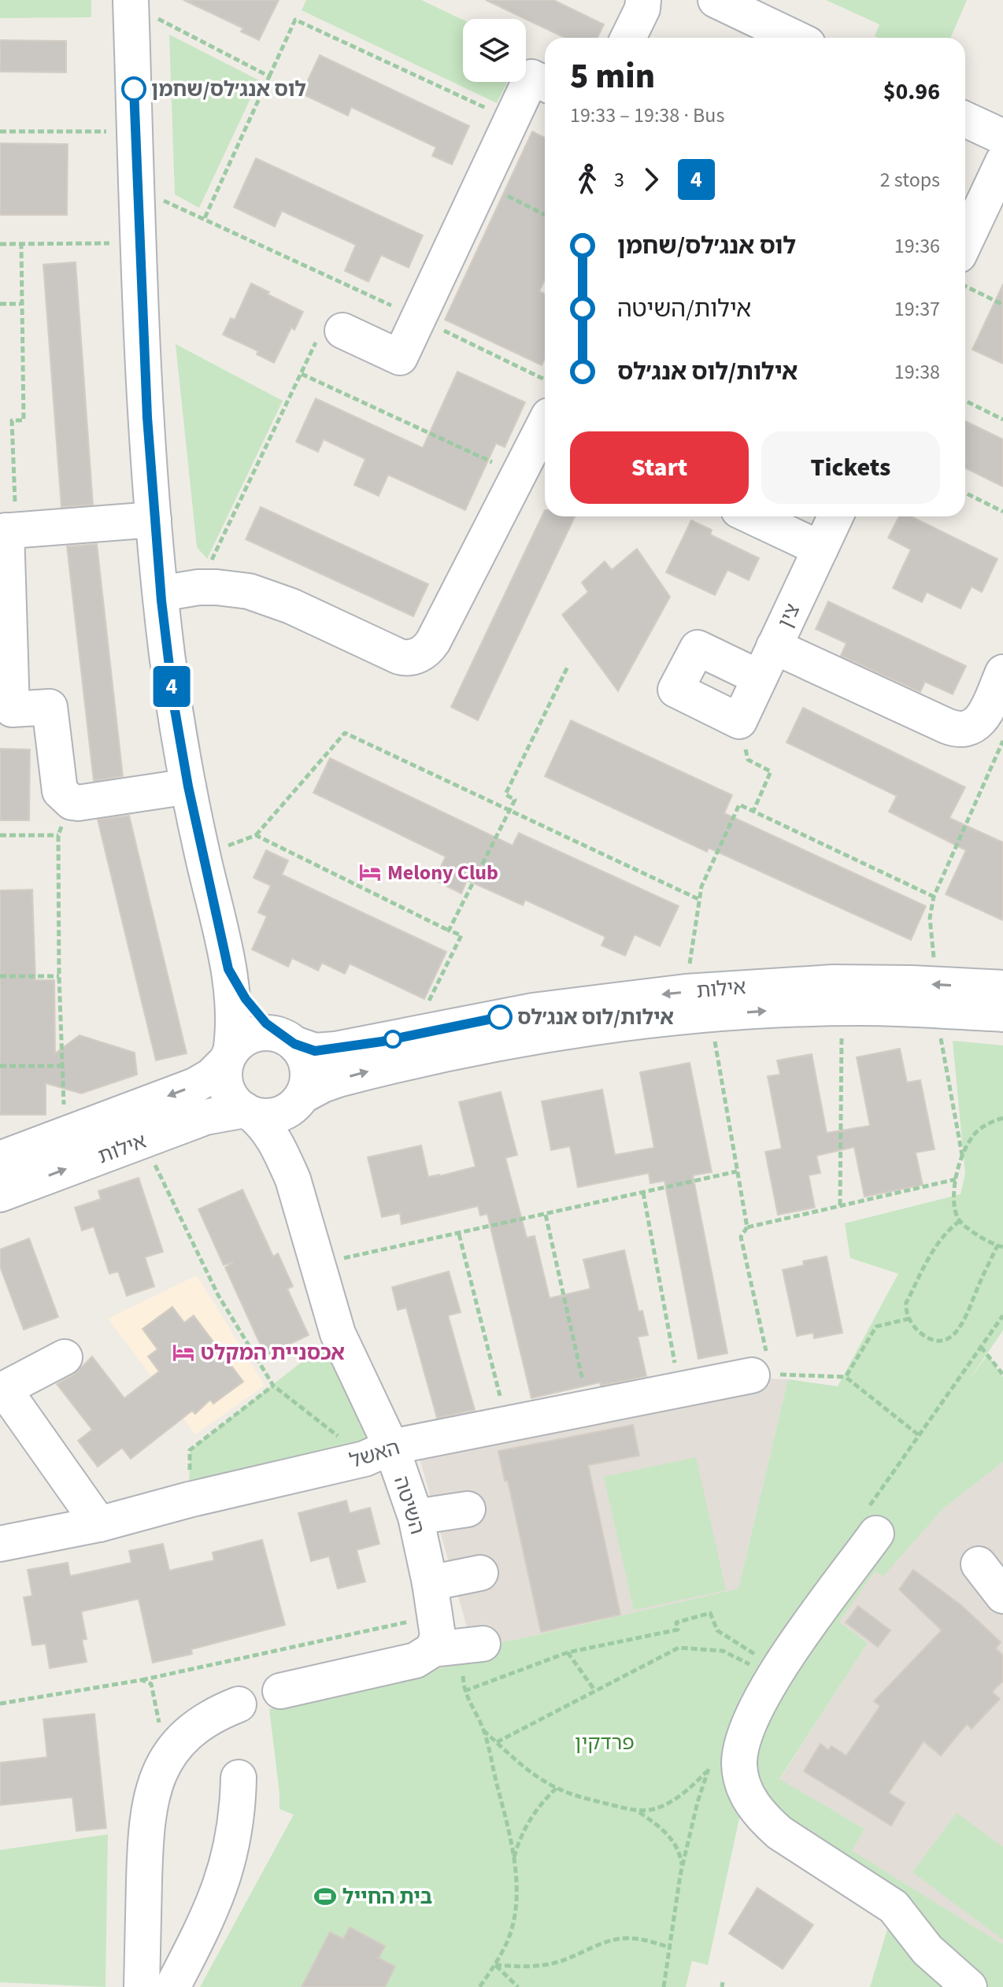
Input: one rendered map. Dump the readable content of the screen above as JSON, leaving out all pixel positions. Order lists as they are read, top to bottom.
{
  "streets": {
    "street": [
      "צין",
      "אילות",
      "האשל",
      "השיטה"
    ]
  },
  "crossings": [
    ["אילות", "השיטה"],
    ["האשל", "השיטה"]
  ],
  "parks": ["פרדקין"],
  "places": {
    "other": ["לוס אנג׳לס/שחמן", "אילות/לוס אנג׳לס"],
    "hotel": ["Melony Club", "אכסניית המקלט"],
    "sports": ["בית החייל"]
  },
  "lines": ["bus line 4"],
  "page": {
    "on_map": "4",
    "heading": ["5 min", "19:33 – 19:38 · Bus", "$0.96"],
    "legs": ["3", "4", "2 stops"],
    "list": [
      {
        "name": "לוס אנג׳לס/שחמן",
        "value": "19:36"
      },
      {
        "name": "אילות/השיטה",
        "value": "19:37"
      },
      {
        "name": "אילות/לוס אנג׳לס",
        "value": "19:38"
      }
    ],
    "buttons": ["Start", "Tickets"]
  }
}
